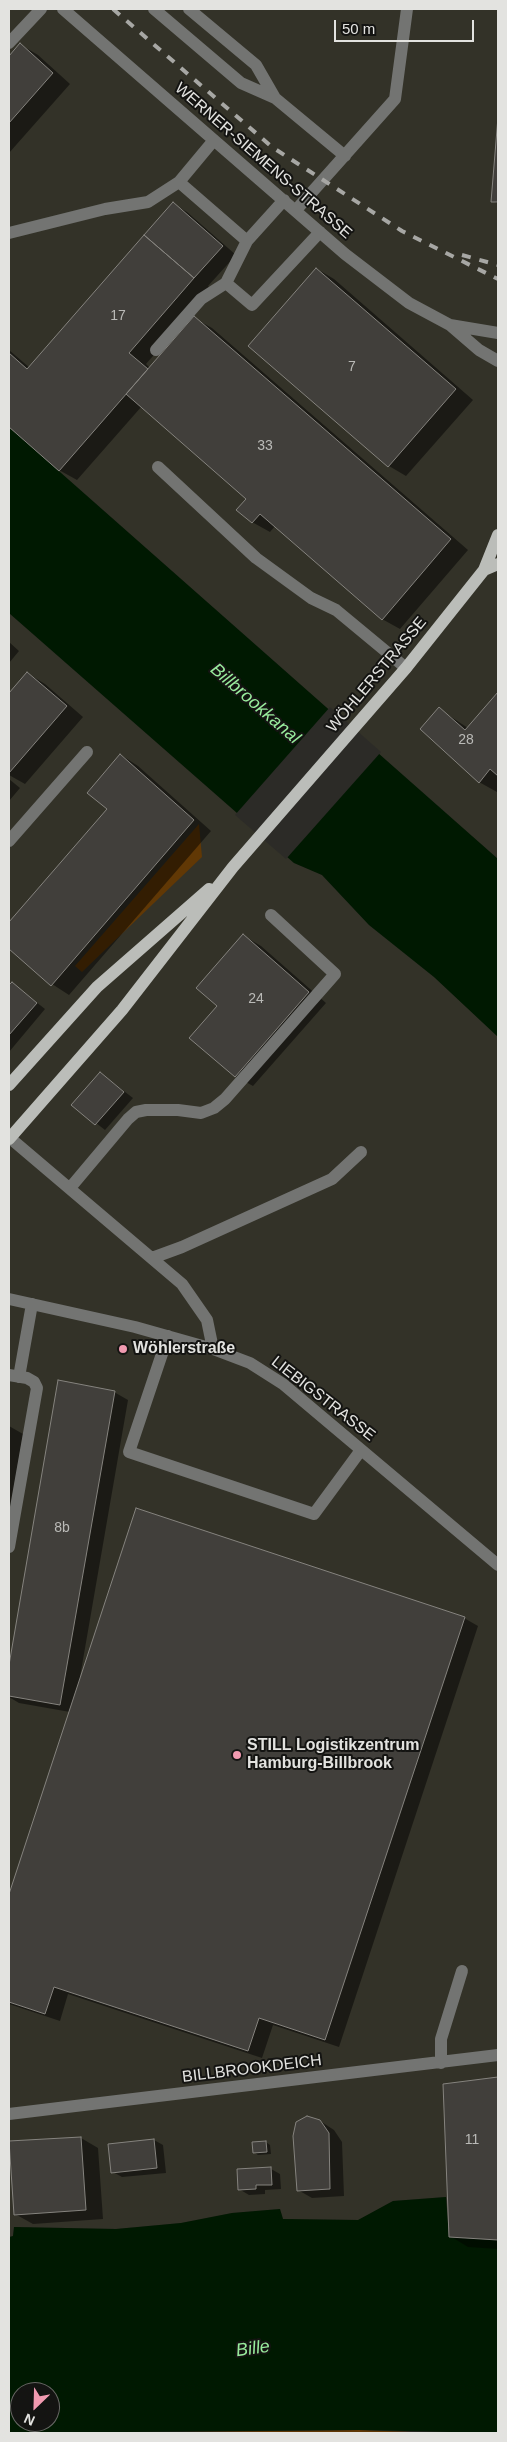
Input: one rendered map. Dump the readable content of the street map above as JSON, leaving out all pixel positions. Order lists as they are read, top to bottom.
{
  "streets": {
    "main road": ["WÖHLERSTRASSE"],
    "street": ["WERNER-SIEMENS-STRASSE", "LIEBIGSTRASSE", "BILLBROOKDEICH"]
  },
  "water": ["Billbrookkanal", "Bille"],
  "places": ["Wöhlerstraße", "STILL Logistikzentrum Hamburg-Billbrook"],
  "house_numbers": [
    "17",
    "7",
    "33",
    "28",
    "24",
    "8b",
    "11"
  ],
  "scale_bar": "50 m",
  "north": "bottom left"
}
